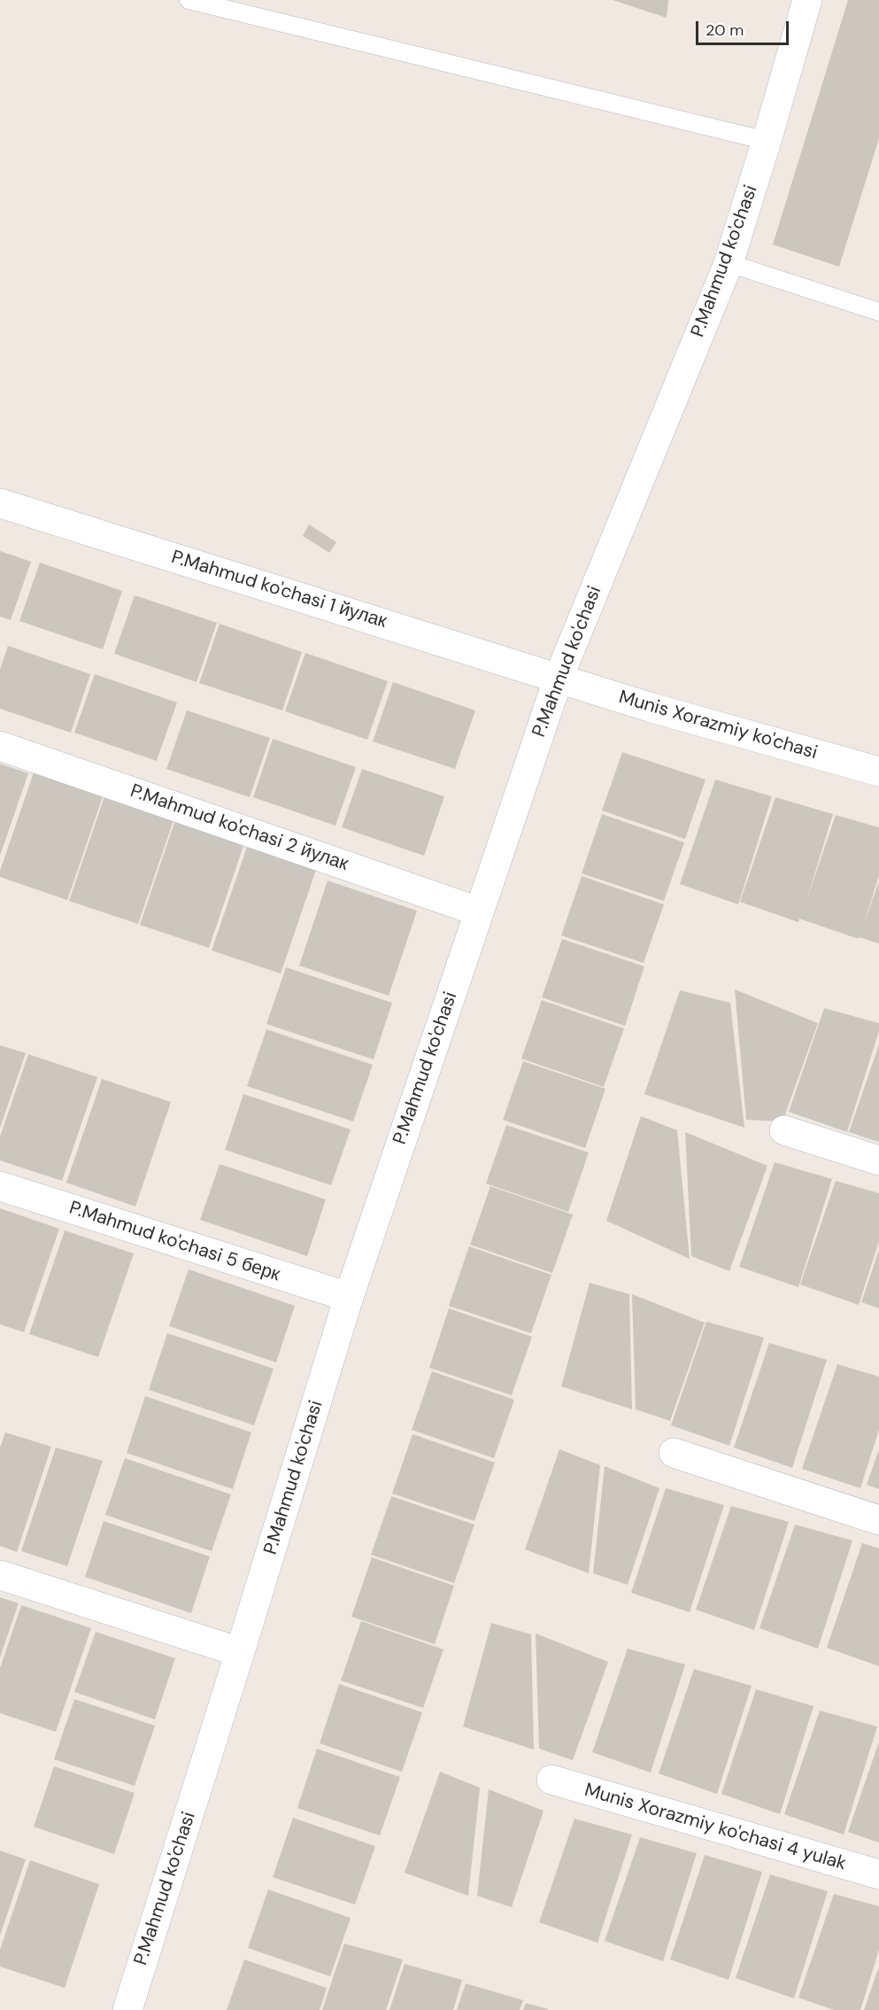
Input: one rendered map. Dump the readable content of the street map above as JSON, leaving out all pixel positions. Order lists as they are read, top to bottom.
{
  "streets": {
    "street": [
      "P.Mahmud ko'chasi",
      "P.Mahmud ko'chasi 1 йулак",
      "Munis Xorazmiy ko'chasi",
      "P.Mahmud ko'chasi 2 йулак",
      "P.Mahmud ko'chasi 5 берк",
      "Munis Xorazmiy ko'chasi 4 yulak"
    ]
  },
  "crossings": [
    ["P.Mahmud ko'chasi", "P.Mahmud ko'chasi 1 йулак"],
    ["P.Mahmud ko'chasi", "Munis Xorazmiy ko'chasi"],
    ["P.Mahmud ko'chasi", "P.Mahmud ko'chasi 2 йулак"],
    ["P.Mahmud ko'chasi", "P.Mahmud ko'chasi 5 берк"],
    ["P.Mahmud ko'chasi 1 йулак", "Munis Xorazmiy ko'chasi"]
  ],
  "scale_bar": "20 m"
}
